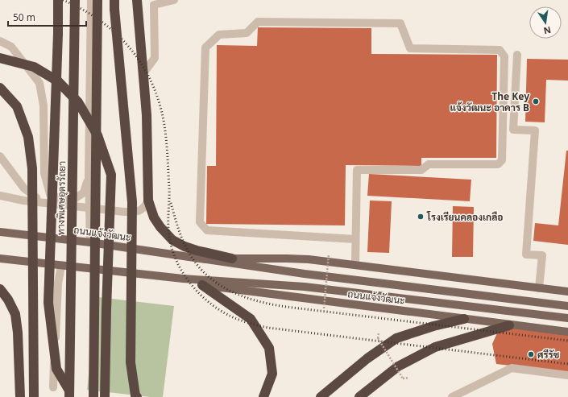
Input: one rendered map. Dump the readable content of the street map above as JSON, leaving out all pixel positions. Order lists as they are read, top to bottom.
{
  "streets": {
    "highway": ["ทางพิเศษอุดรรัถยา"],
    "main road": ["ถนนแจ้งวัฒนะ"]
  },
  "places": ["The Key แจ้งวัฒนะ อาคาร B", "โรงเรียนคลองเกลือ", "ศรีรัช"],
  "scale_bar": "50 m",
  "north": "bottom"
}
